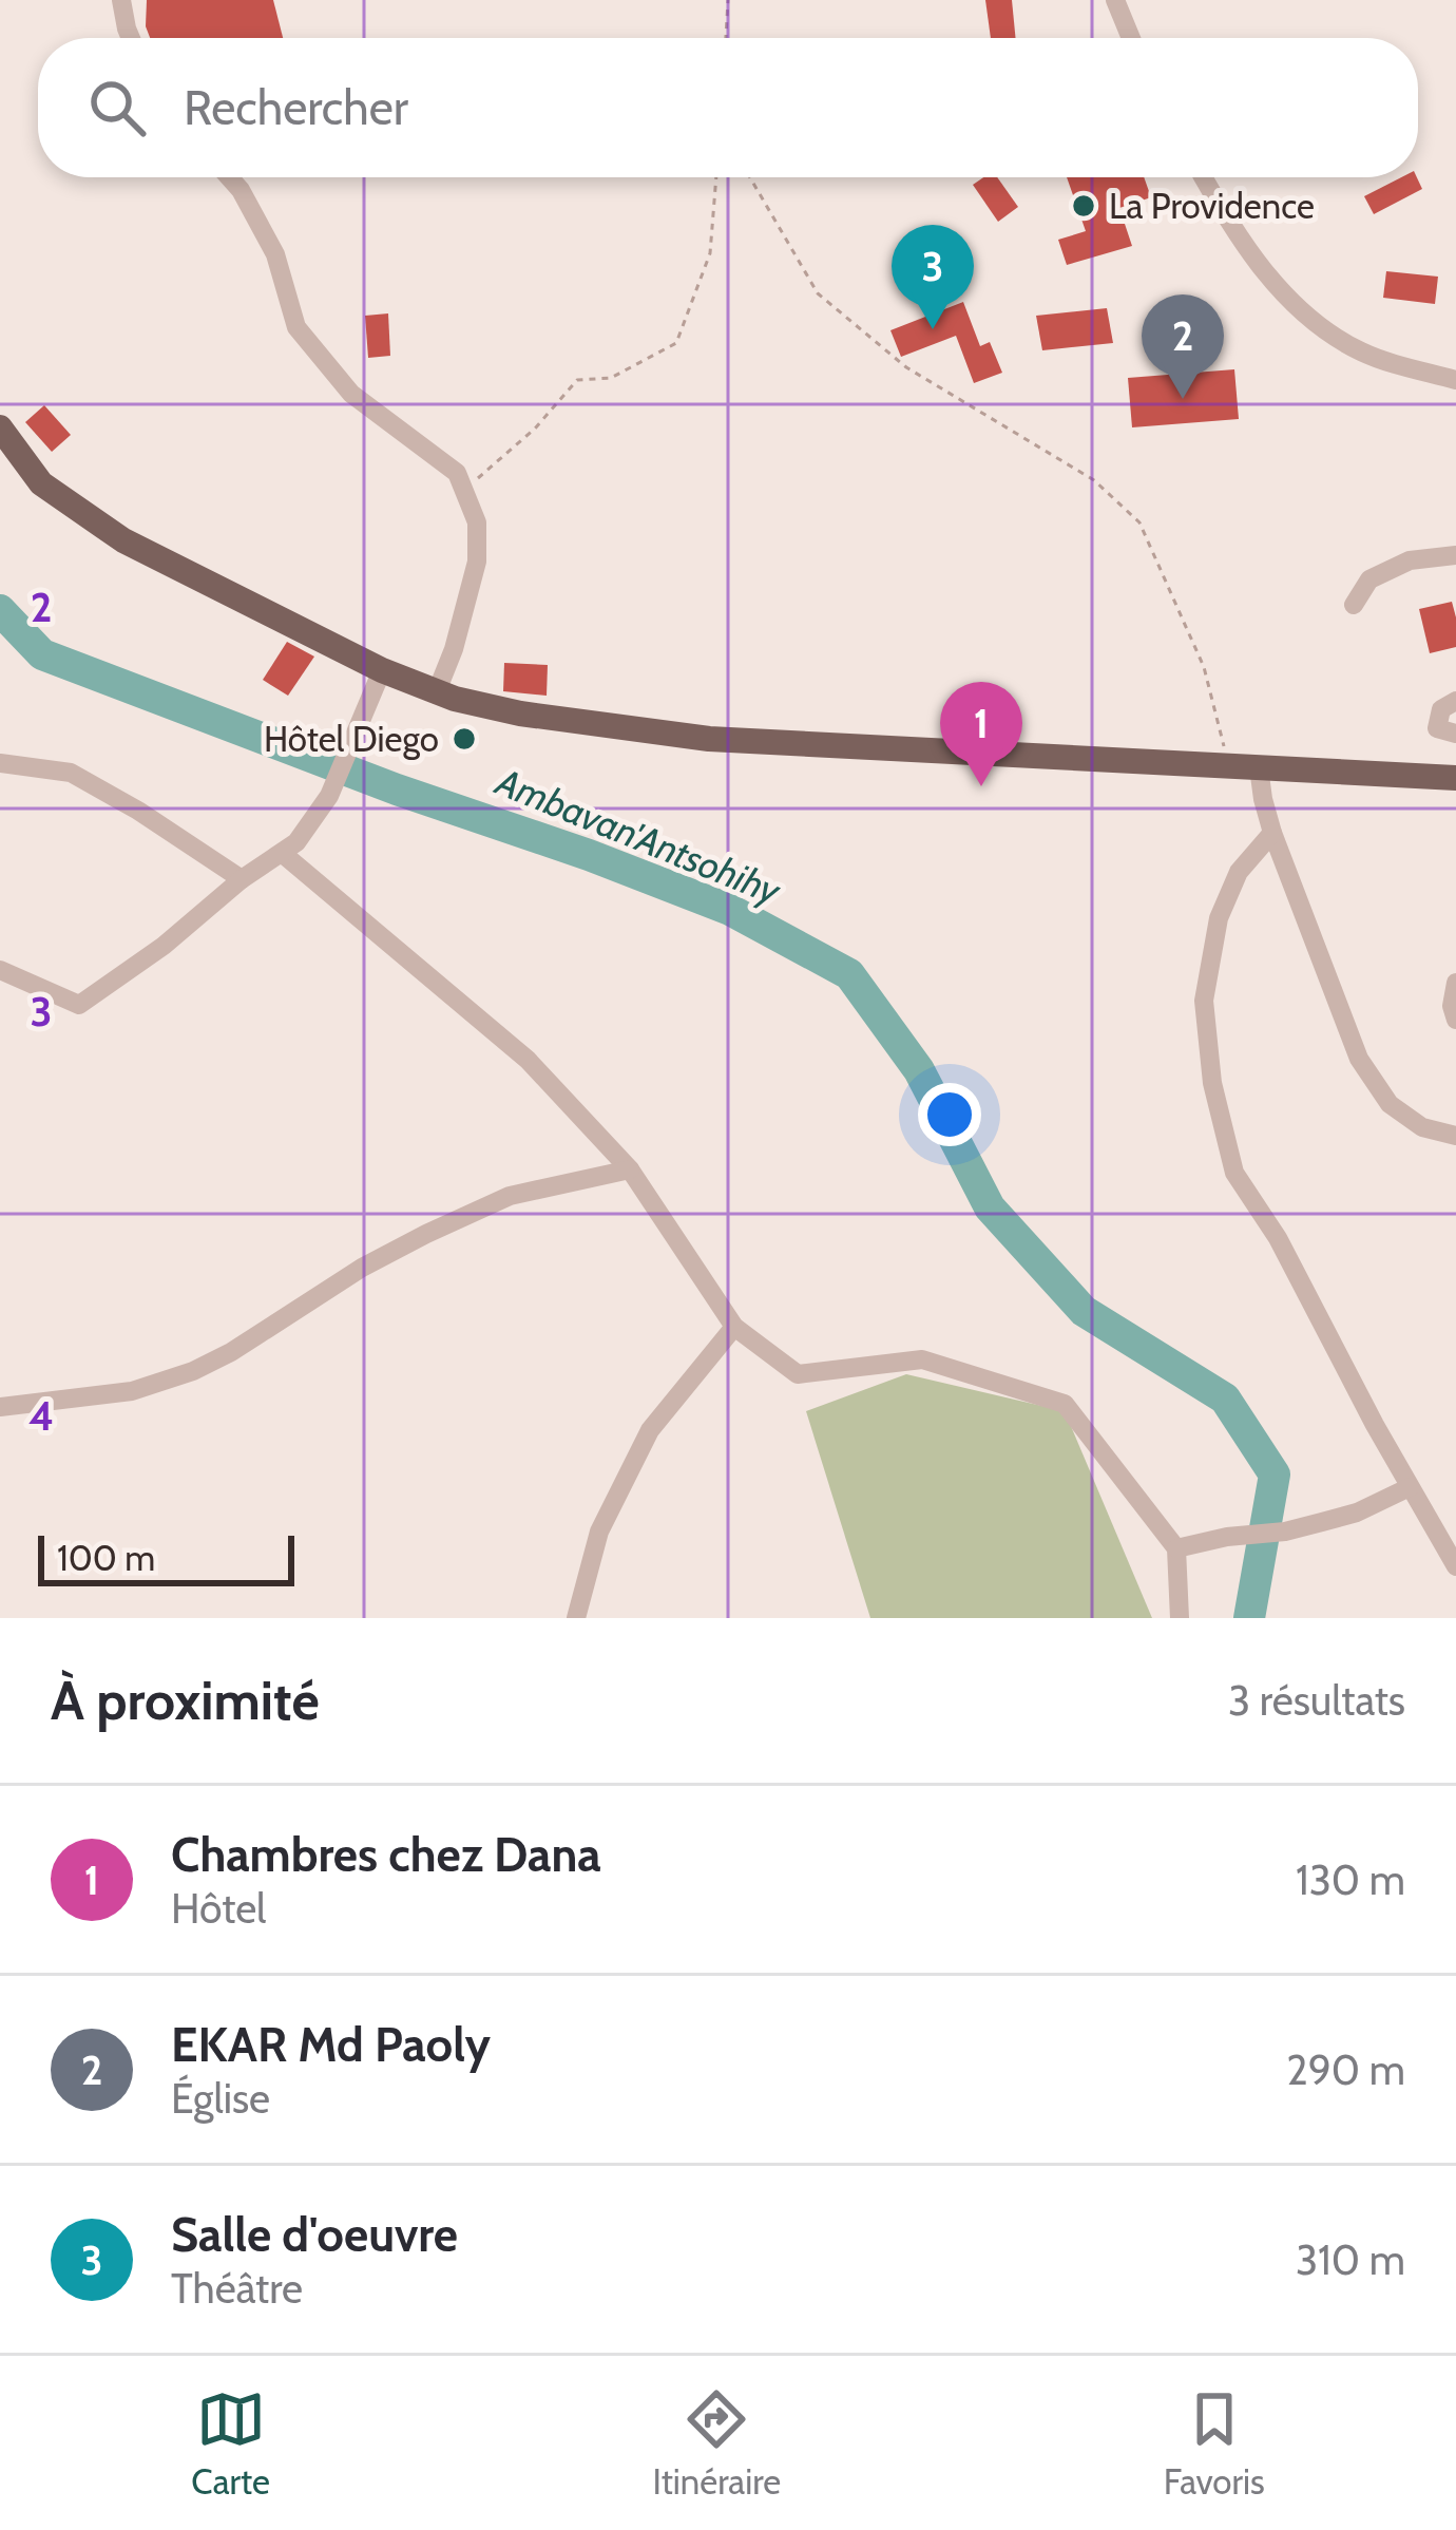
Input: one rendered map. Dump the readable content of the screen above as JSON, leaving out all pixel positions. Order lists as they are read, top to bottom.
{
  "water": ["Ambavan'Antsohihy"],
  "places": ["La Providence", "Hôtel Diego"],
  "scale_bar": "100 m",
  "page": {
    "search": "Rechercher",
    "pins": ["3", "2", "1"],
    "scale": "100 m",
    "heading": ["À proximité", "3 résultats"],
    "list": [
      {
        "mark": "1",
        "name": "Chambres chez Dana",
        "note": "Hôtel",
        "value": "130 m"
      },
      {
        "mark": "2",
        "name": "EKAR Md Paoly",
        "note": "Église",
        "value": "290 m"
      },
      {
        "mark": "3",
        "name": "Salle d'oeuvre",
        "note": "Théâtre",
        "value": "310 m"
      }
    ],
    "nav": ["Carte", "Itinéraire", "Favoris"]
  },
  "grid": {
    "rows": ["2", "3", "4"]
  }
}
